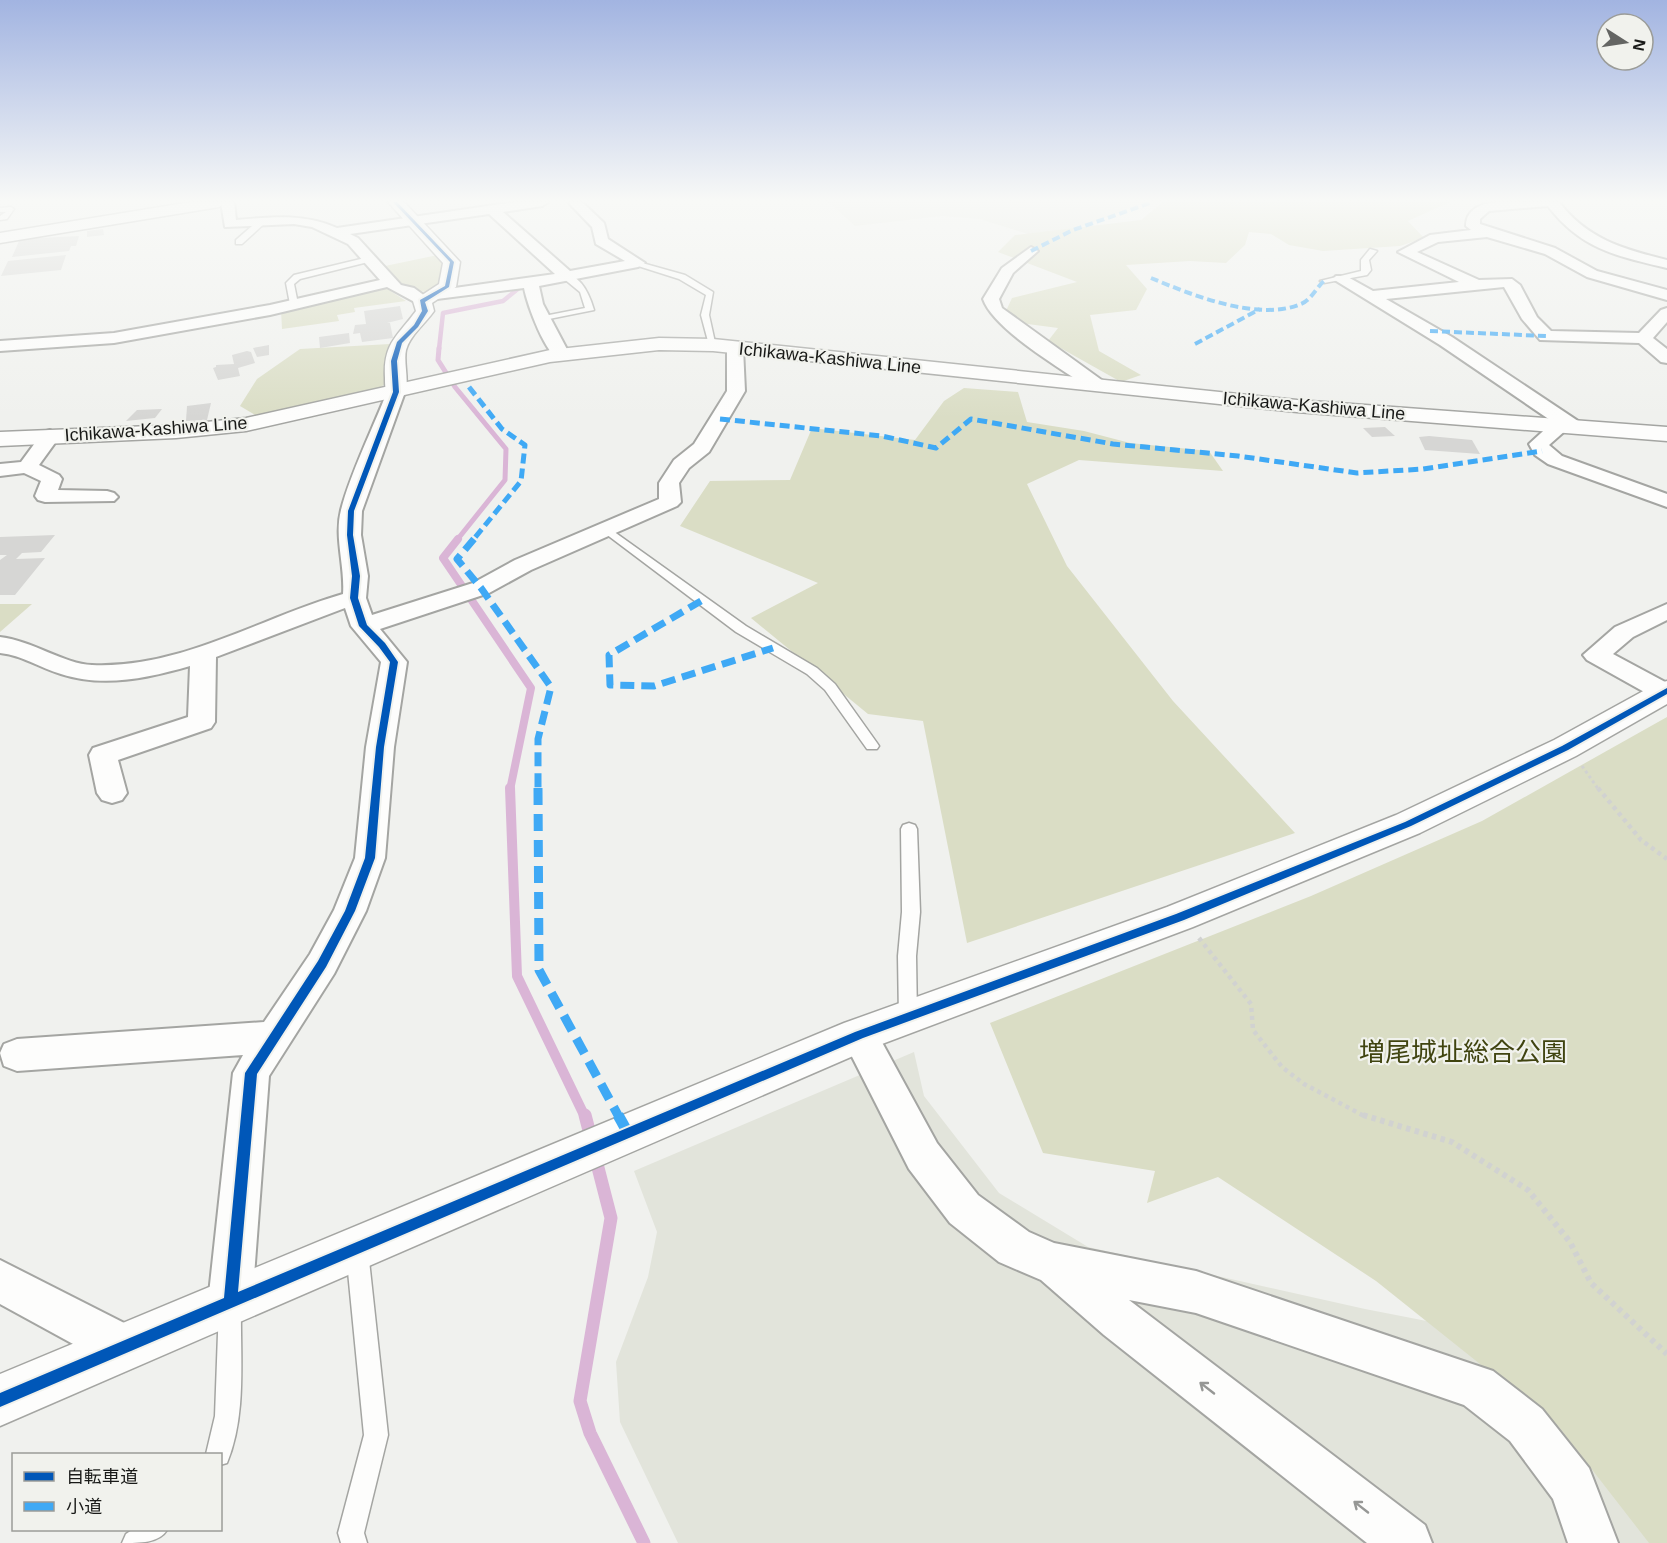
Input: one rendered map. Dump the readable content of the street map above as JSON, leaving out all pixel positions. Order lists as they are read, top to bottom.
{
  "streets": {
    "street": ["Ichikawa-Kashiwa Line"]
  },
  "parks": ["増尾城址総合公園"],
  "legend": ["自転車道", "小道"],
  "north": "right"
}
